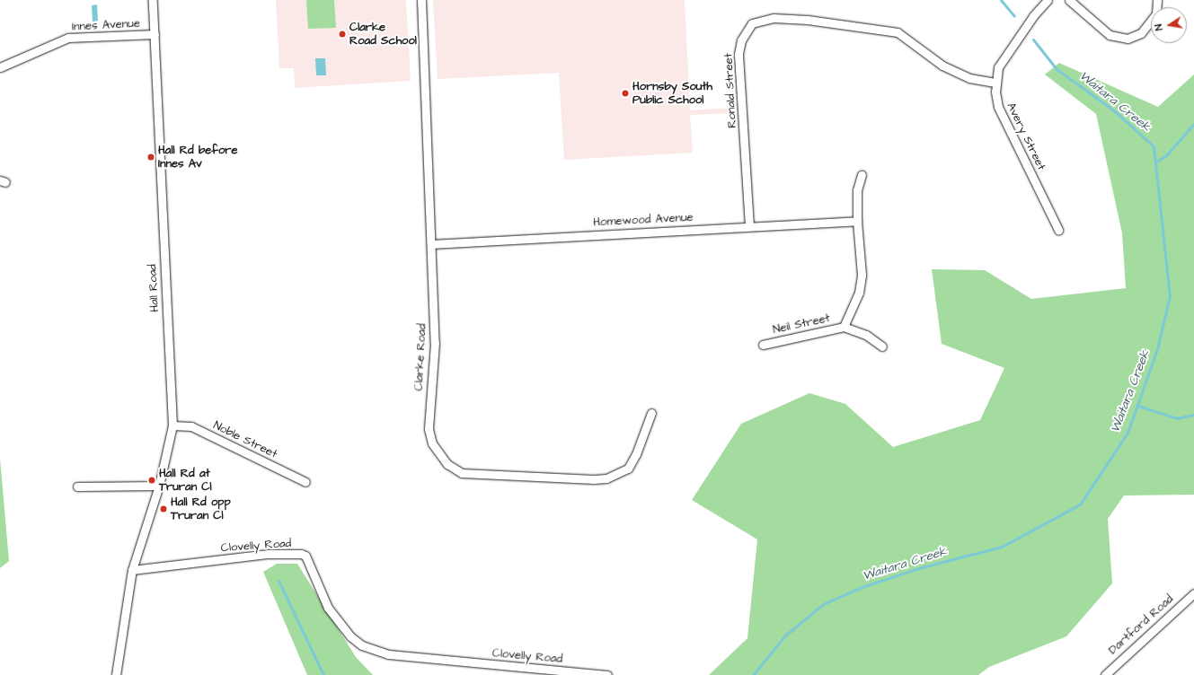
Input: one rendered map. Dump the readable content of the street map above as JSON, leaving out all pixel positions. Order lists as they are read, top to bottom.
{
  "streets": {
    "street": [
      "Innes Avenue",
      "Ronald Street",
      "Avery Street",
      "Homewood Avenue",
      "Hall Road",
      "Neil Street",
      "Clarke Road",
      "Noble Street",
      "Clovelly Road",
      "Dartford Road"
    ]
  },
  "crossings": [
    ["Innes Avenue", "Hall Road"],
    ["Ronald Street", "Avery Street"],
    ["Ronald Street", "Homewood Avenue"],
    ["Homewood Avenue", "Neil Street"],
    ["Homewood Avenue", "Clarke Road"],
    ["Hall Road", "Noble Street"],
    ["Hall Road", "Clovelly Road"]
  ],
  "water": ["Waitara Creek"],
  "places": [
    "Clarke Road School",
    "Hornsby South Public School",
    "Hall Rd before Innes Av",
    "Hall Rd at Truran Cl",
    "Hall Rd opp Truran Cl"
  ],
  "north": "left"
}
